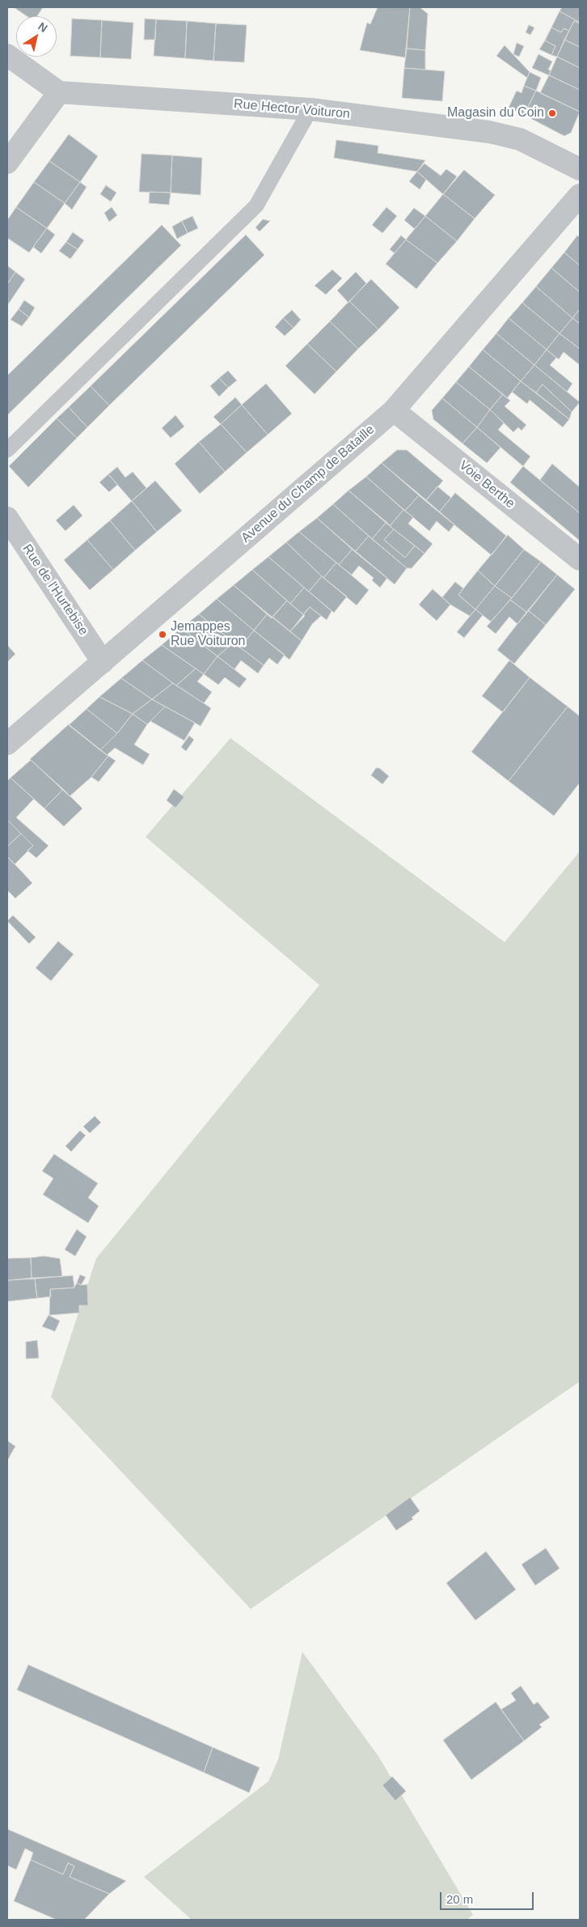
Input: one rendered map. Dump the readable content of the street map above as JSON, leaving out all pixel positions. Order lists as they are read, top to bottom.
{
  "streets": {
    "street": [
      "Rue Hector Voituron",
      "Avenue du Champ de Bataille",
      "Voie Berthe",
      "Rue de l'Hurtebise"
    ]
  },
  "crossings": [
    ["Avenue du Champ de Bataille", "Voie Berthe"],
    ["Avenue du Champ de Bataille", "Rue de l'Hurtebise"]
  ],
  "places": ["Magasin du Coin", "Jemappes Rue Voituron"],
  "scale_bar": "20 m",
  "north": "top right"
}
